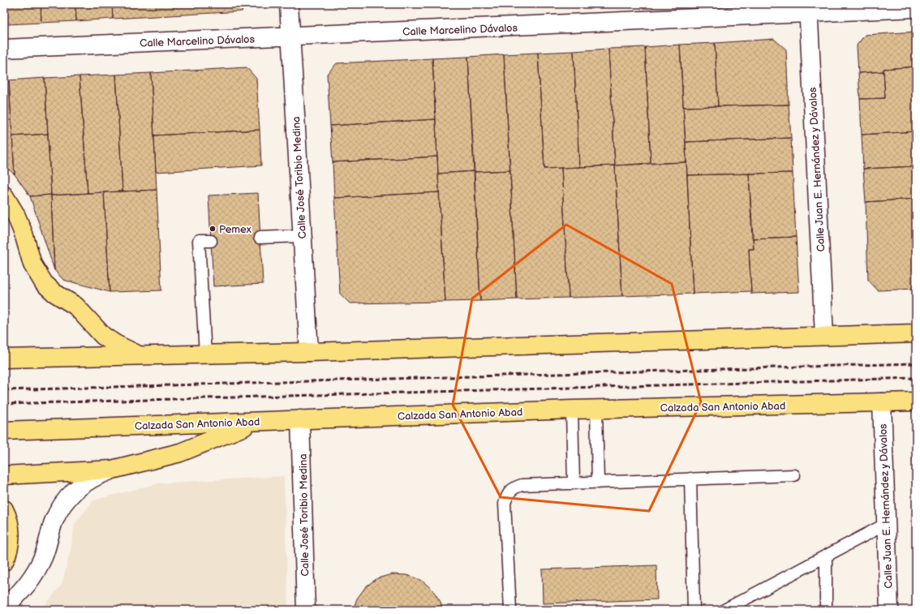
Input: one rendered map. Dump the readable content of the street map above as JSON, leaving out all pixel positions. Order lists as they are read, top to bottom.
{
  "streets": {
    "highway": ["Calzada San Antonio Abad"],
    "street": ["Calle Marcelino Dávalos", "Calle Juan E. Hernández y Dávalos", "Calle José Toribio Medina"]
  },
  "crossings": [
    ["Calle Marcelino Dávalos", "Calle Juan E. Hernández y Dávalos"],
    ["Calle Marcelino Dávalos", "Calle José Toribio Medina"],
    ["Calle Juan E. Hernández y Dávalos", "Calzada San Antonio Abad"],
    ["Calle José Toribio Medina", "Calzada San Antonio Abad"]
  ],
  "places": ["Pemex"]
}
